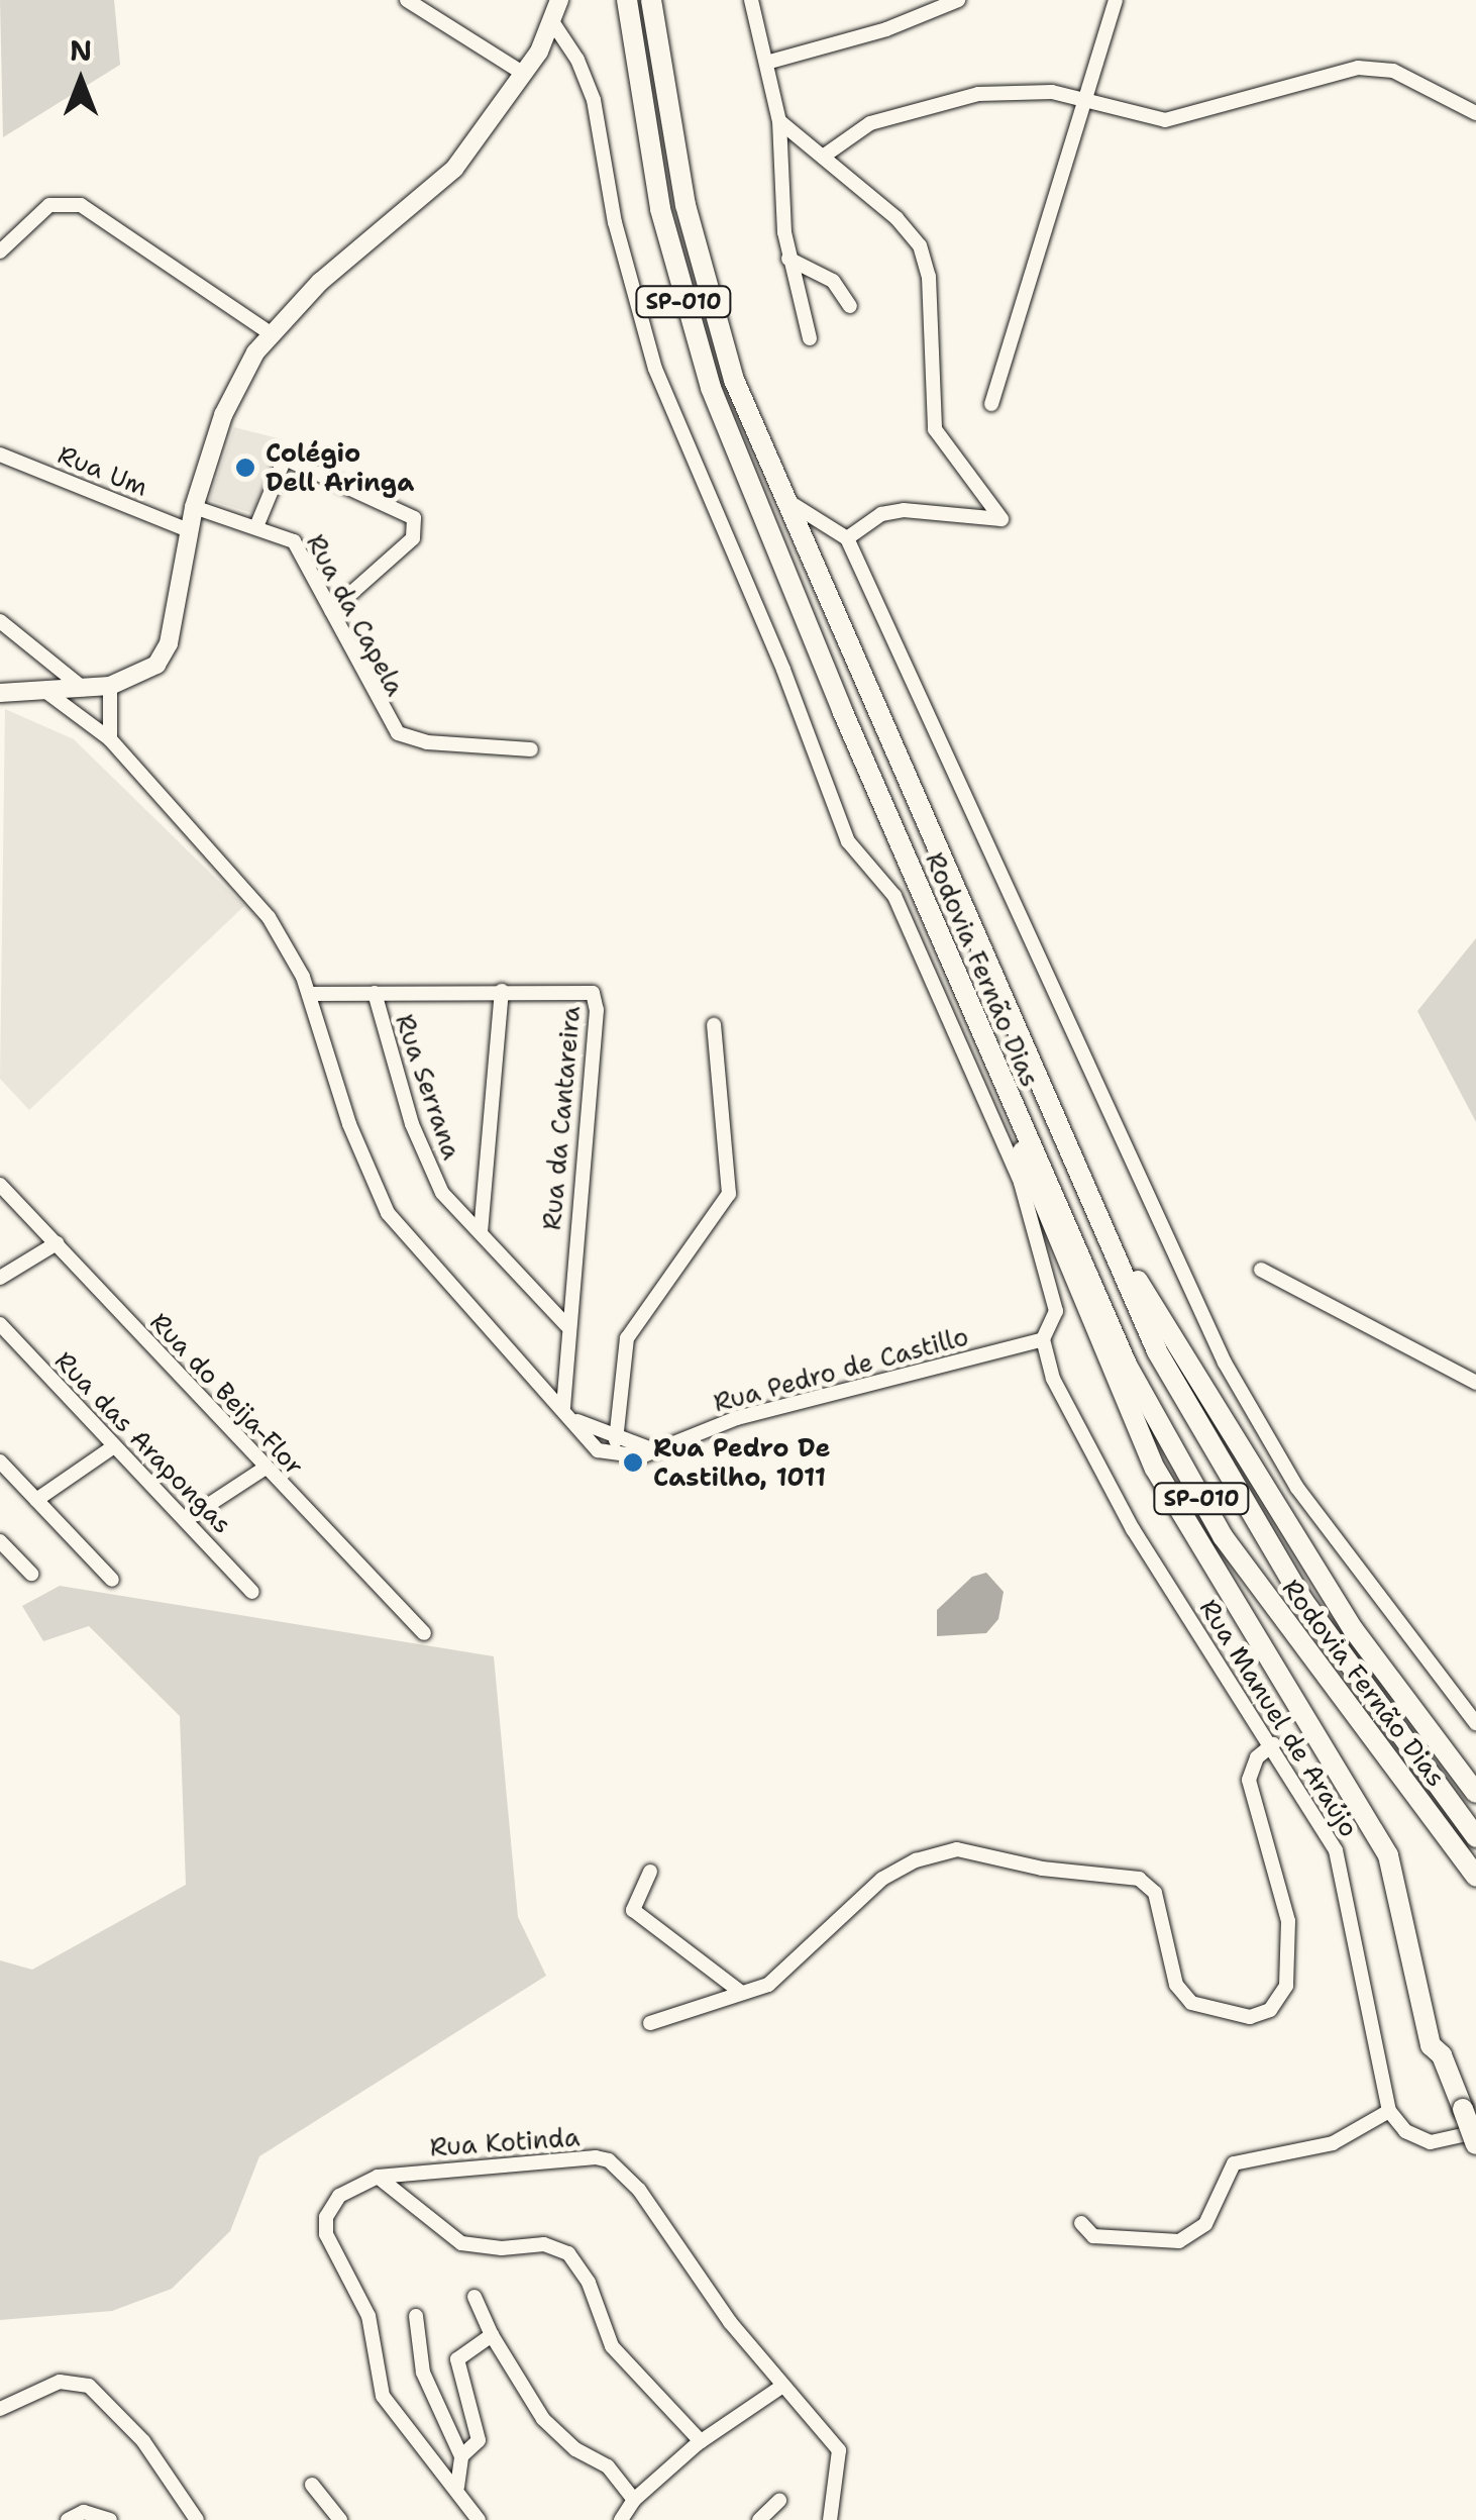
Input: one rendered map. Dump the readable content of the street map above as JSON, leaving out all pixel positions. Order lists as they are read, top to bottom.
{
  "streets": {
    "highway": ["SP-010", "Rodovia Fernão Dias"],
    "street": [
      "Rua Um",
      "Rua da Capela",
      "Rua Serrana",
      "Rua da Cantareira",
      "Rua Pedro de Castillo",
      "Rua do Beija-Flor",
      "Rua das Arapongas",
      "Rua Manuel de Araújo",
      "Rua Kotinda"
    ]
  },
  "crossings": [
    ["Rua Serrana", "Rua da Cantareira"],
    ["Rua da Cantareira", "Rua Pedro de Castillo"],
    ["Rua Pedro de Castillo", "Rua Manuel de Araújo"]
  ],
  "places": ["Colégio Dell Aringa", "Rua Pedro De Castilho, 1011"],
  "north": "top"
}
